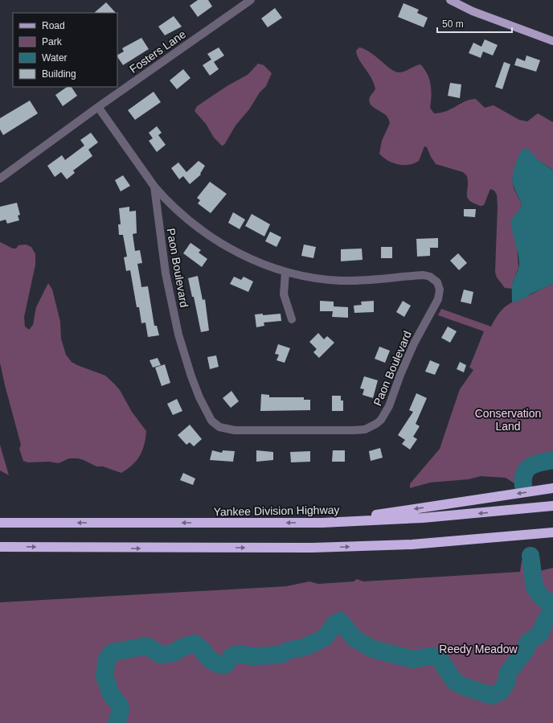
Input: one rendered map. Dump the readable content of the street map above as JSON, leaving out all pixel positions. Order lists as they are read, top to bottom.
{
  "streets": {
    "highway": ["Yankee Division Highway"],
    "street": ["Fosters Lane", "Paon Boulevard"]
  },
  "crossings": [
    ["Fosters Lane", "Paon Boulevard"]
  ],
  "parks": ["Conservation Land", "Reedy Meadow"],
  "legend": [
    "Road",
    "Park",
    "Water",
    "Building"
  ],
  "scale_bar": "50 m"
}
